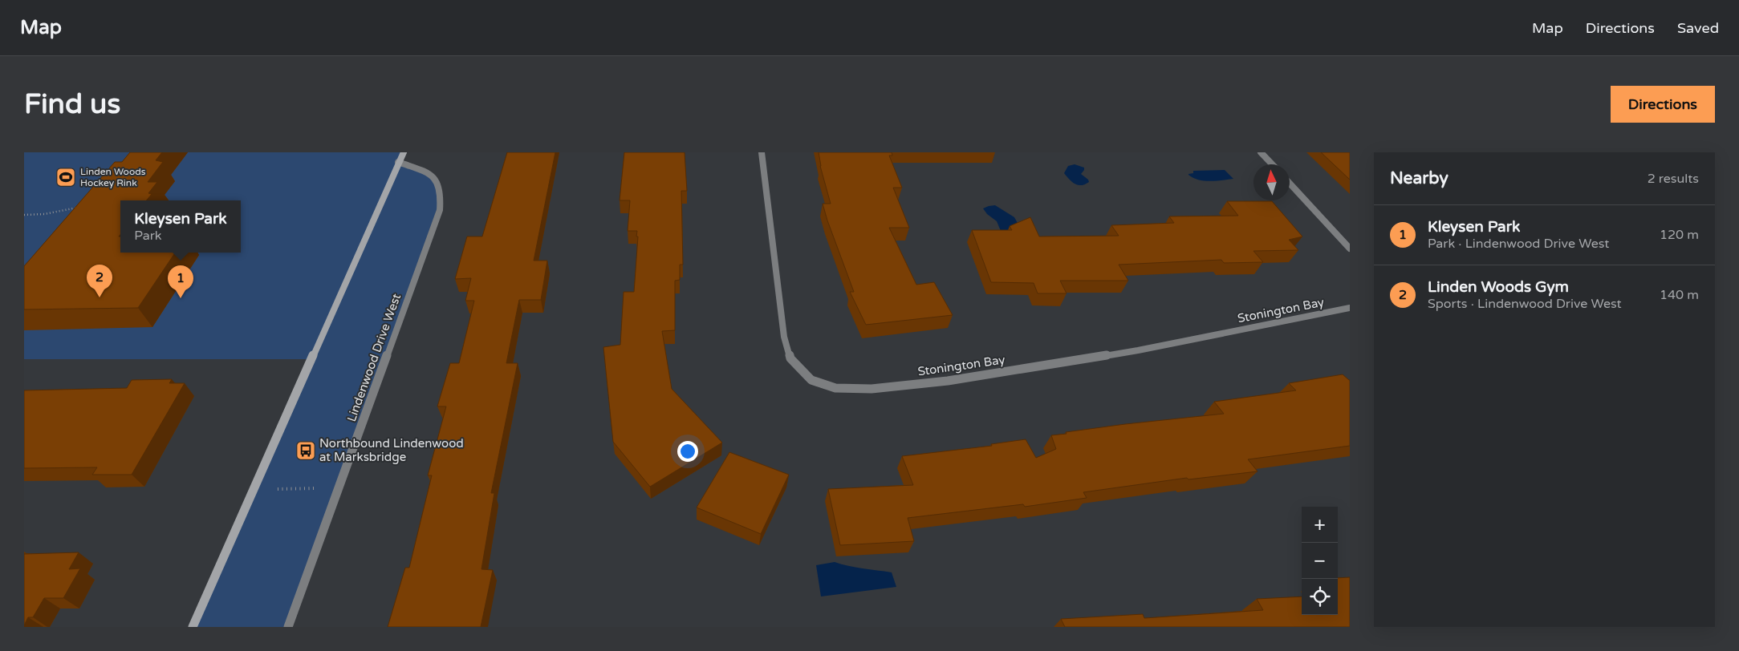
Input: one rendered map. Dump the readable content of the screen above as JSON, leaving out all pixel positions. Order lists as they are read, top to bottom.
{
  "streets": {
    "street": ["Stonington Bay", "Lindenwood Drive West"]
  },
  "places": {
    "sports": ["Linden Woods Hockey Rink"],
    "bus stop": ["Northbound Lindenwood at Marksbridge"]
  },
  "north": "top",
  "page": {
    "header": "Map",
    "nav": ["Map", "Directions", "Saved"],
    "buttons": "Directions",
    "title": "Find us",
    "heading": ["Nearby", "2 results"],
    "popup": ["Kleysen Park", "Park"],
    "list": [
      {
        "mark": "1",
        "name": "Kleysen Park",
        "note": "Park · Lindenwood Drive West",
        "value": "120 m"
      },
      {
        "mark": "2",
        "name": "Linden Woods Gym",
        "note": "Sports · Lindenwood Drive West",
        "value": "140 m"
      }
    ],
    "pins": ["2", "1"],
    "map_buttons": ["+", "−"]
  }
}
